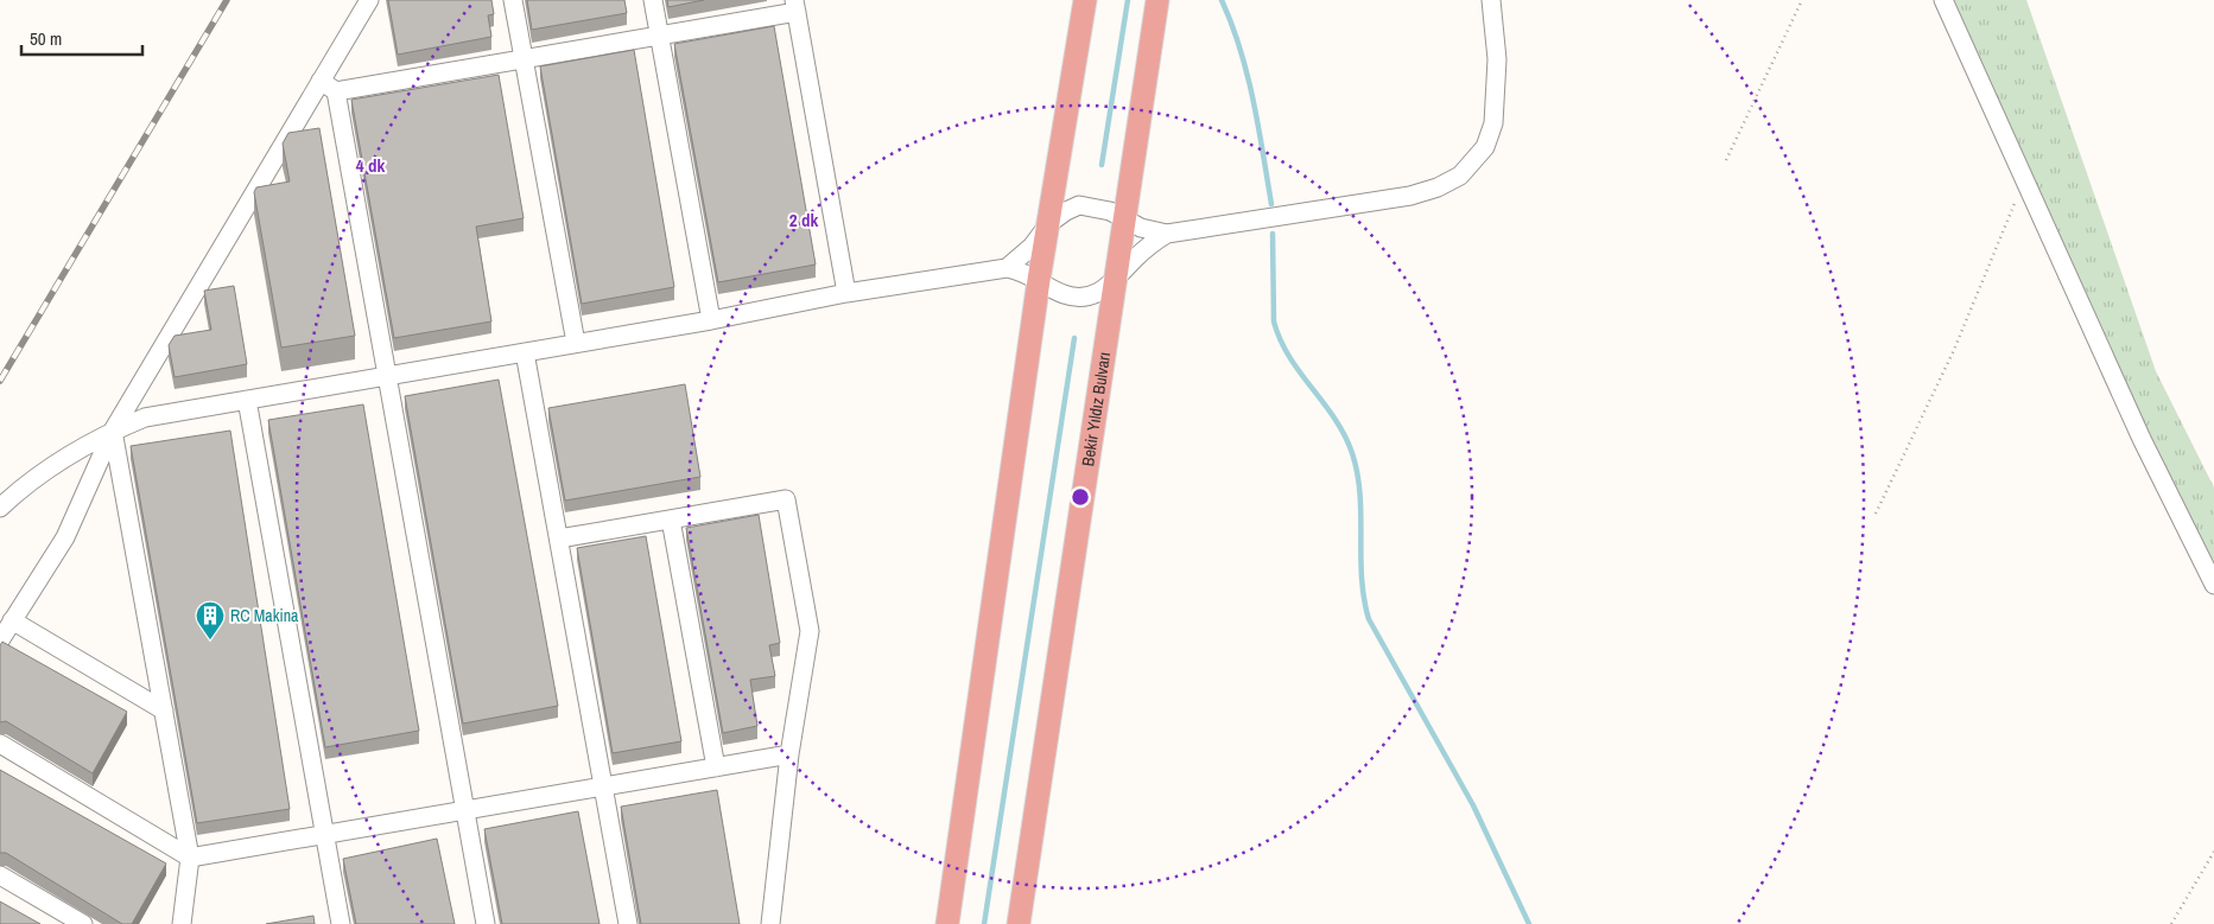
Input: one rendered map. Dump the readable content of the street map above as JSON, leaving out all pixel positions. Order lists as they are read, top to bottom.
{
  "streets": {
    "main road": ["Bekir Yıldız Bulvarı"]
  },
  "places": {
    "building": ["RC Makina"]
  },
  "scale_bar": "50 m",
  "rings": ["4 dk", "2 dk"]
}
